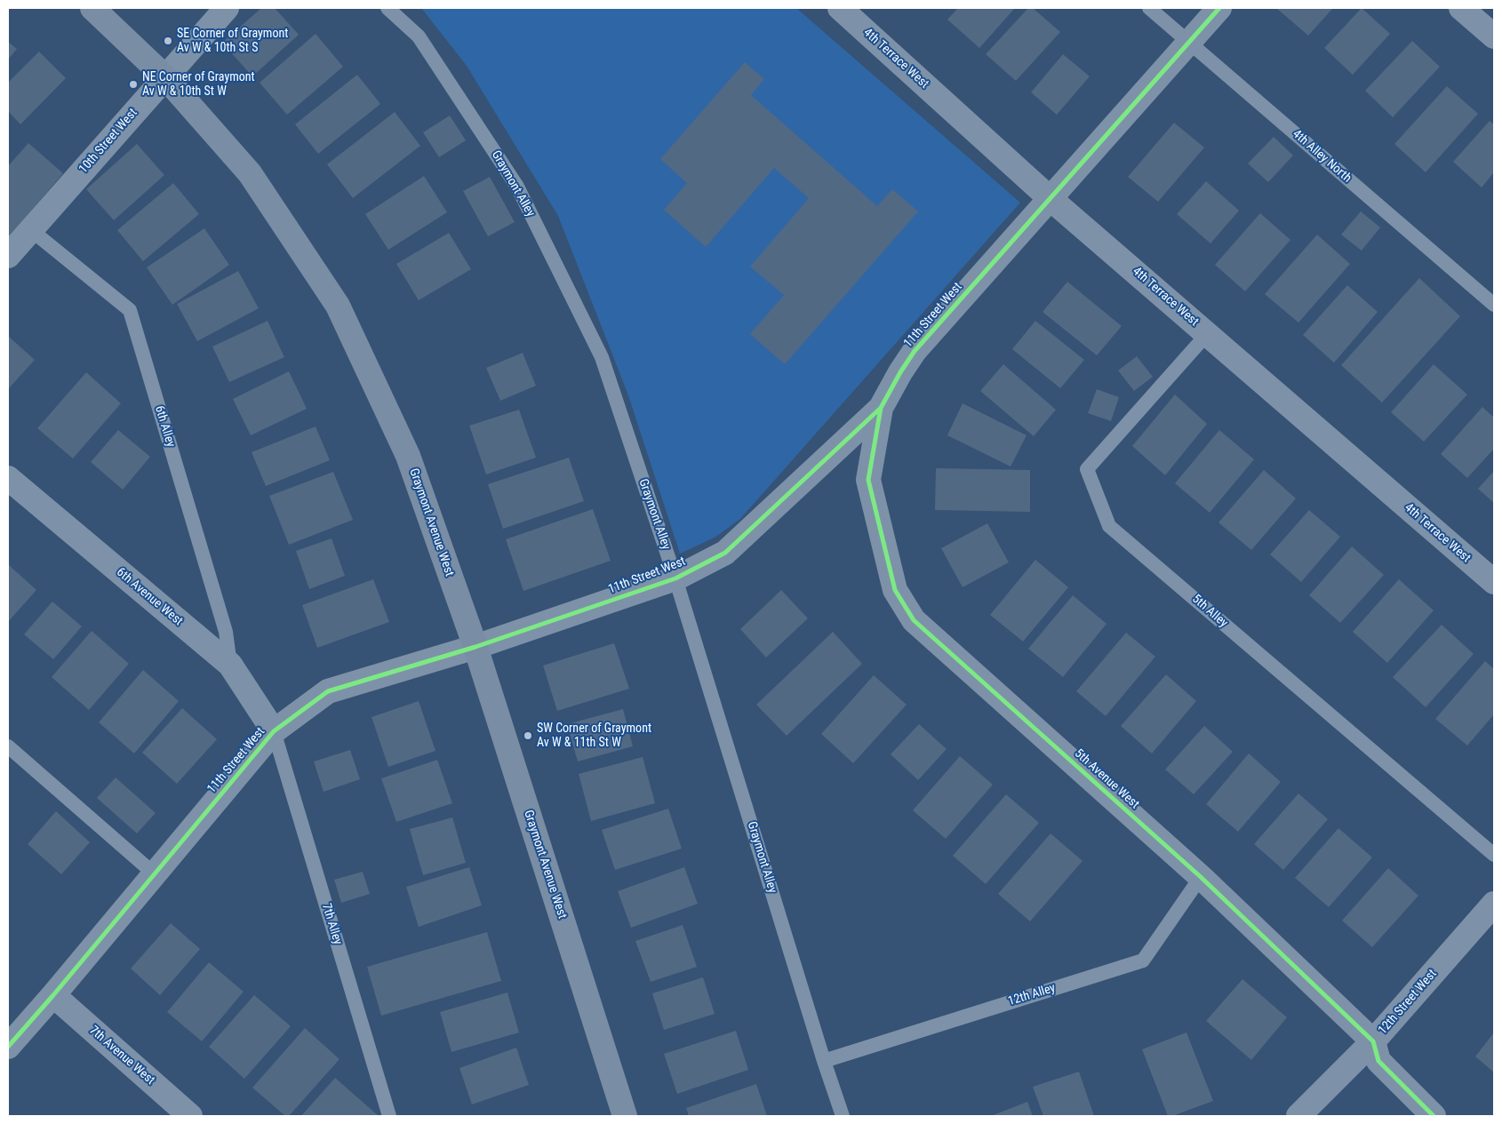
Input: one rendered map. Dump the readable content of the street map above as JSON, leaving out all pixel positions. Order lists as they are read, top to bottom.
{
  "streets": {
    "main road": ["Graymont Avenue West"],
    "street": [
      "4th Terrace West",
      "10th Street West",
      "11th Street West",
      "6th Avenue West",
      "5th Avenue West",
      "12th Street West",
      "7th Avenue West"
    ],
    "lane": [
      "4th Alley North",
      "Graymont Alley",
      "6th Alley",
      "5th Alley",
      "7th Alley",
      "12th Alley"
    ]
  },
  "crossings": [
    ["4th Terrace West", "11th Street West"],
    ["4th Terrace West", "5th Alley"],
    ["10th Street West", "6th Alley"],
    ["10th Street West", "Graymont Avenue West"],
    ["4th Alley North", "11th Street West"],
    ["Graymont Alley", "11th Street West"],
    ["Graymont Alley", "12th Alley"],
    ["11th Street West", "Graymont Avenue West"],
    ["11th Street West", "6th Avenue West"],
    ["11th Street West", "5th Avenue West"],
    ["11th Street West", "7th Alley"],
    ["11th Street West", "7th Avenue West"],
    ["6th Alley", "6th Avenue West"],
    ["6th Avenue West", "7th Alley"],
    ["5th Avenue West", "12th Alley"],
    ["5th Avenue West", "12th Street West"]
  ],
  "places": ["SE Corner of Graymont Av W & 10th St S", "NE Corner of Graymont Av W & 10th St W", "SW Corner of Graymont Av W & 11th St W"]
}
